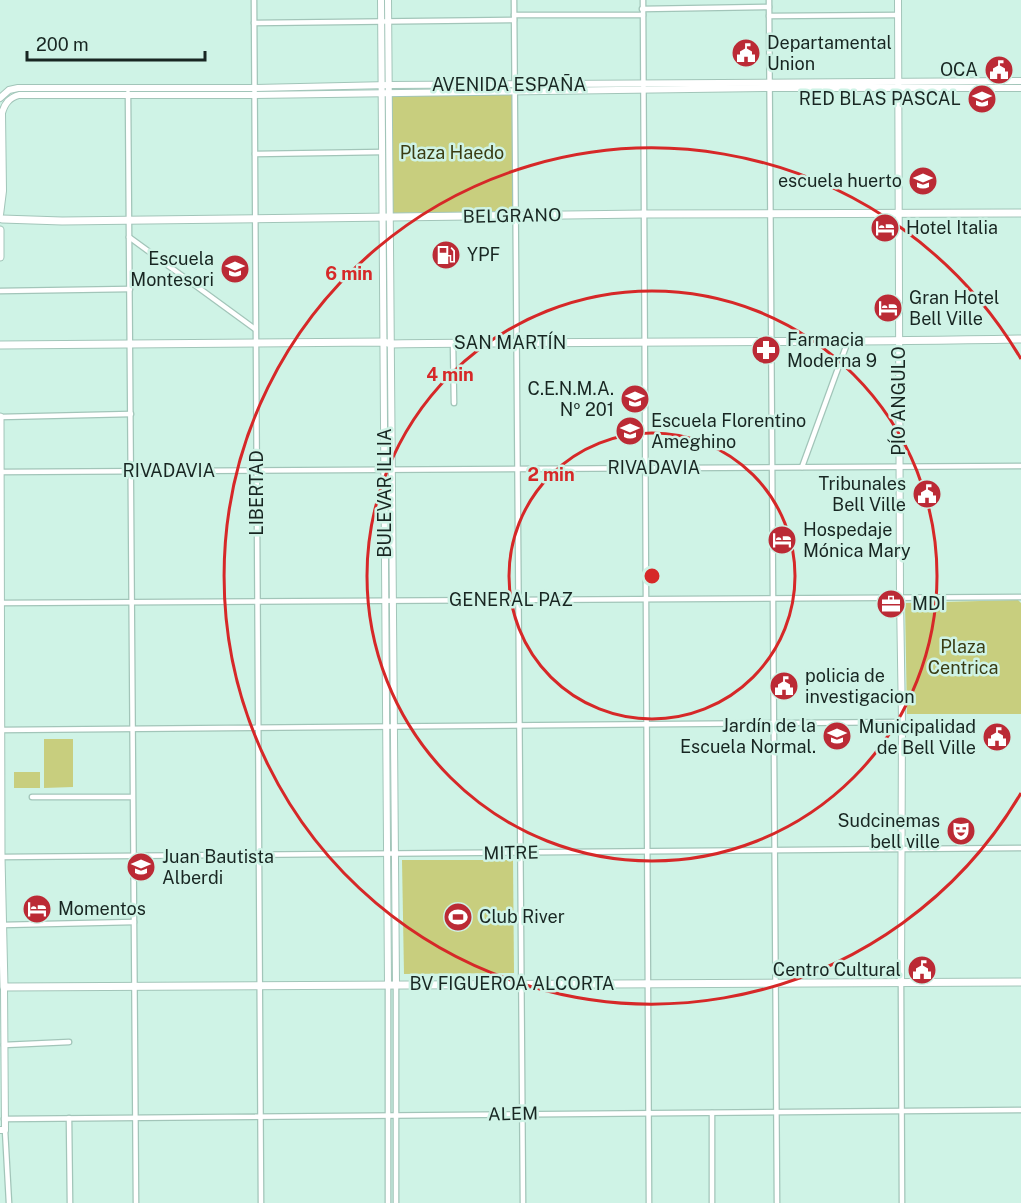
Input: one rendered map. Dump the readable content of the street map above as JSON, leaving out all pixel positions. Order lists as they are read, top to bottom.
{
  "streets": {
    "main road": ["BELGRANO", "SAN MARTÍN", "BV FIGUEROA ALCORTA"],
    "street": [
      "AVENIDA ESPAÑA",
      "PÍO ANGULO",
      "RIVADAVIA",
      "LIBERTAD",
      "BULEVAR ILLIA",
      "GENERAL PAZ",
      "MITRE",
      "ALEM"
    ]
  },
  "crossings": [
    ["AVENIDA ESPAÑA", "BELGRANO"],
    ["AVENIDA ESPAÑA", "PÍO ANGULO"],
    ["AVENIDA ESPAÑA", "LIBERTAD"],
    ["AVENIDA ESPAÑA", "BULEVAR ILLIA"],
    ["BELGRANO", "PÍO ANGULO"],
    ["BELGRANO", "LIBERTAD"],
    ["BELGRANO", "BULEVAR ILLIA"],
    ["SAN MARTÍN", "PÍO ANGULO"],
    ["SAN MARTÍN", "LIBERTAD"],
    ["SAN MARTÍN", "BULEVAR ILLIA"],
    ["PÍO ANGULO", "RIVADAVIA"],
    ["PÍO ANGULO", "GENERAL PAZ"],
    ["PÍO ANGULO", "MITRE"],
    ["PÍO ANGULO", "BV FIGUEROA ALCORTA"],
    ["RIVADAVIA", "LIBERTAD"],
    ["RIVADAVIA", "BULEVAR ILLIA"],
    ["LIBERTAD", "GENERAL PAZ"],
    ["LIBERTAD", "MITRE"],
    ["LIBERTAD", "BV FIGUEROA ALCORTA"],
    ["LIBERTAD", "ALEM"],
    ["BULEVAR ILLIA", "GENERAL PAZ"],
    ["BULEVAR ILLIA", "MITRE"],
    ["BULEVAR ILLIA", "BV FIGUEROA ALCORTA"]
  ],
  "parks": ["Plaza Haedo", "Plaza Centrica"],
  "places": {
    "public building": [
      "Departamental Union",
      "OCA",
      "Tribunales Bell Ville",
      "policia de investigacion",
      "Municipalidad de Bell Ville",
      "Centro Cultural"
    ],
    "school or university": [
      "RED BLAS PASCAL",
      "escuela huerto",
      "Escuela Montesori",
      "C.E.N.M.A. Nº 201",
      "Escuela Florentino Ameghino",
      "Jardín de la Escuela Normal.",
      "Juan Bautista Alberdi"
    ],
    "hotel": [
      "Hotel Italia",
      "Gran Hotel Bell Ville",
      "Hospedaje Mónica Mary",
      "Momentos"
    ],
    "fuel station": ["YPF"],
    "pharmacy": ["Farmacia Moderna 9"],
    "office": ["MDI"],
    "theatre": ["Sudcinemas bell ville"],
    "sports": ["Club River"]
  },
  "scale_bar": "200 m",
  "rings": ["6 min", "4 min", "2 min"]
}
